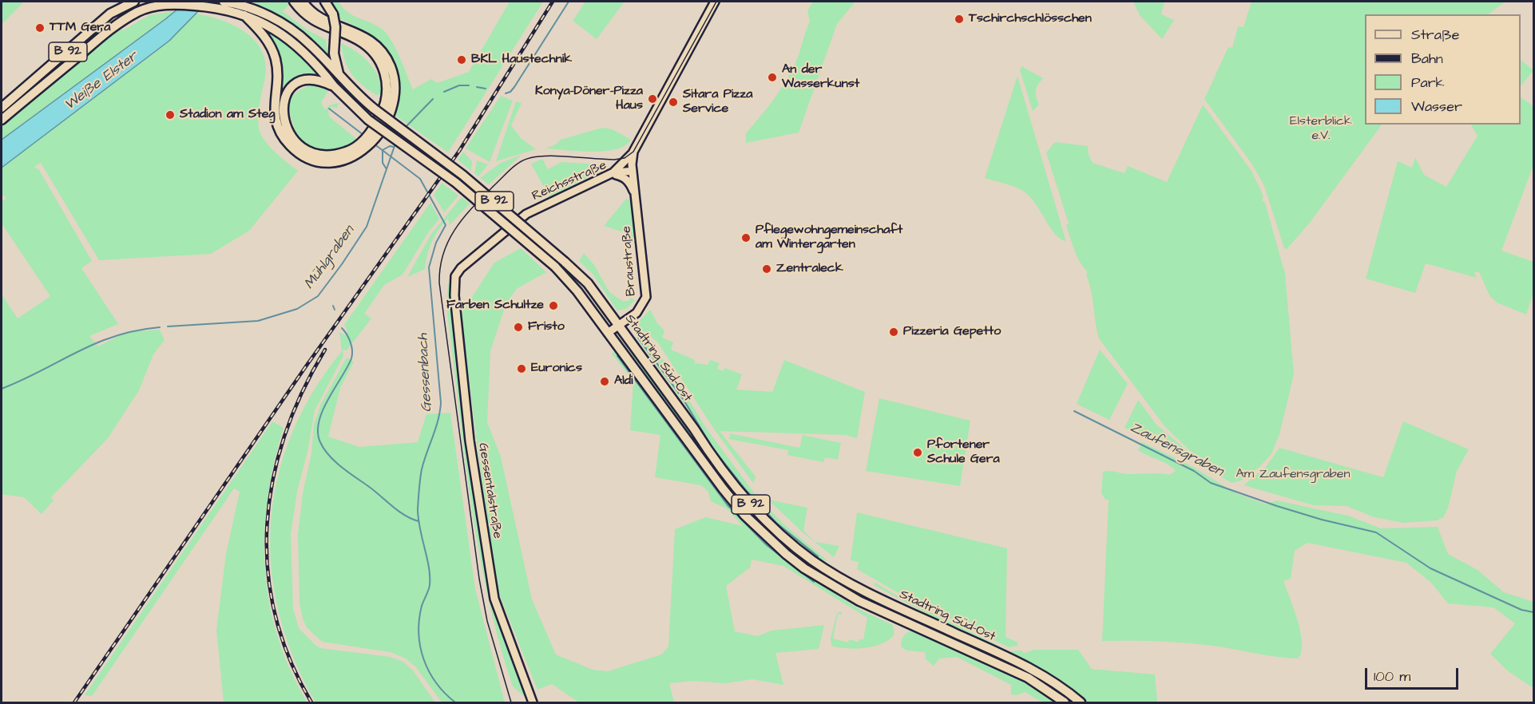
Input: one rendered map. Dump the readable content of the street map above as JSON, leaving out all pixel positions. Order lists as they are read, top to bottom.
{
  "streets": {
    "main road": [
      "B 92",
      "Reichsstraße",
      "Braustraße",
      "Stadtring Süd-Ost",
      "Gessentalstraße"
    ]
  },
  "crossings": [
    ["B 92", "Stadtring Süd-Ost"],
    ["Reichsstraße", "Braustraße"],
    ["Reichsstraße", "Gessentalstraße"],
    ["Braustraße", "Stadtring Süd-Ost"]
  ],
  "water": [
    "Weiße Elster",
    "Mühlgraben",
    "Gessenbach",
    "Zaufensgraben"
  ],
  "parks": ["Elsterblick e.V.", "Am Zaufensgraben"],
  "places": [
    "Tschirchschlösschen",
    "TTM Gera",
    "BKL Haustechnik",
    "An der Wasserkunst",
    "Konya-Döner-Pizza Haus",
    "Sitara Pizza Service",
    "Stadion am Steg",
    "Pflegewohngemeinschaft am Wintergarten",
    "Zentraleck",
    "Farben Schultze",
    "Fristo",
    "Pizzeria Gepetto",
    "Euronics",
    "Aldi",
    "Pfortener Schule Gera"
  ],
  "legend": [
    "Straße",
    "Bahn",
    "Park",
    "Wasser"
  ],
  "scale_bar": "100 m"
}
